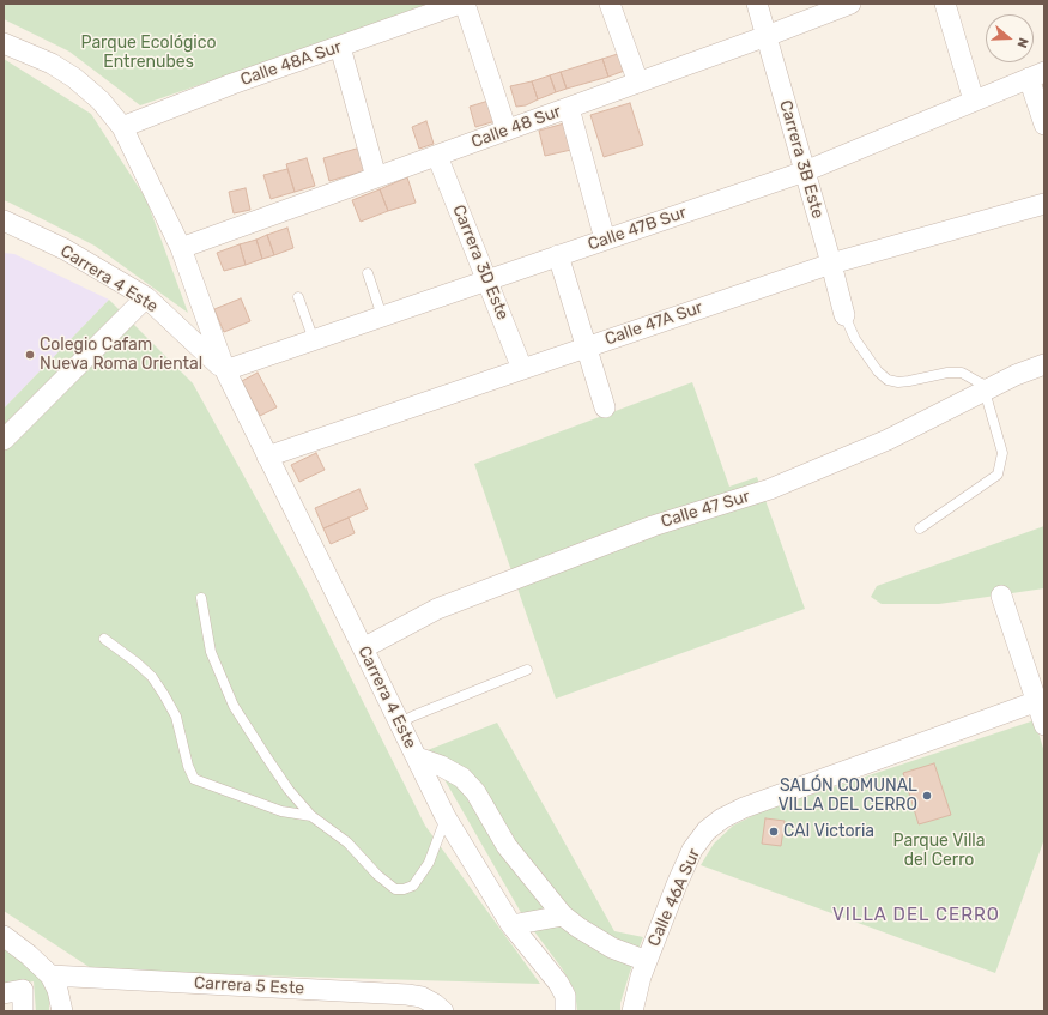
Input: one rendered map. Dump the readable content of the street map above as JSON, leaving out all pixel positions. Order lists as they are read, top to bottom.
{
  "streets": {
    "street": [
      "Calle 48A Sur",
      "Calle 48 Sur",
      "Carrera 3B Este",
      "Calle 47B Sur",
      "Carrera 3D Este",
      "Carrera 4 Este",
      "Calle 47A Sur",
      "Calle 47 Sur",
      "Calle 46A Sur",
      "Carrera 5 Este"
    ]
  },
  "crossings": [
    ["Calle 48A Sur", "Carrera 4 Este"],
    ["Calle 48 Sur", "Carrera 3B Este"],
    ["Calle 48 Sur", "Carrera 3D Este"],
    ["Calle 48 Sur", "Carrera 4 Este"],
    ["Carrera 3B Este", "Calle 47B Sur"],
    ["Carrera 3B Este", "Calle 47A Sur"],
    ["Calle 47B Sur", "Carrera 3D Este"],
    ["Calle 47B Sur", "Carrera 4 Este"],
    ["Carrera 3D Este", "Calle 47A Sur"],
    ["Carrera 4 Este", "Calle 47A Sur"],
    ["Carrera 4 Este", "Calle 47 Sur"]
  ],
  "districts": ["VILLA DEL CERRO"],
  "parks": ["Parque Ecológico Entrenubes", "Parque Villa del Cerro"],
  "places": ["Colegio Cafam Nueva Roma Oriental", "SALÓN COMUNAL VILLA DEL CERRO", "CAI Victoria"],
  "north": "right"
}
